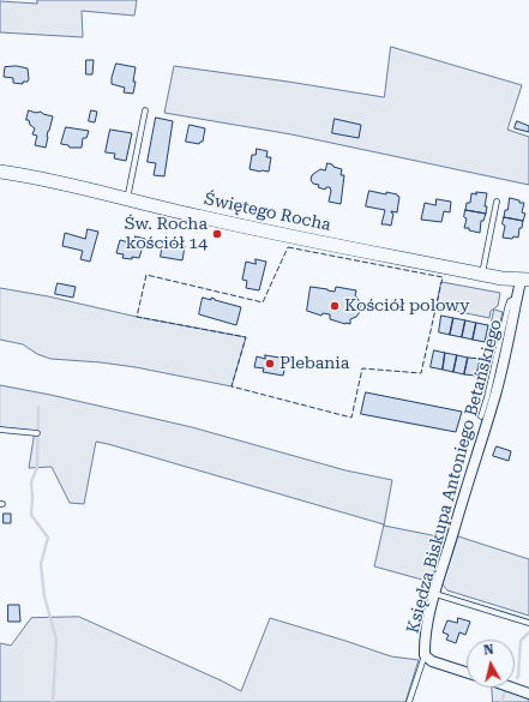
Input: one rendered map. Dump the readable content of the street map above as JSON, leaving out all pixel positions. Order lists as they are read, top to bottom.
{
  "streets": {
    "street": ["Świętego Rocha", "Księdza Biskupa Antoniego Betańskiego"]
  },
  "crossings": [
    ["Świętego Rocha", "Księdza Biskupa Antoniego Betańskiego"]
  ],
  "places": ["Św. Rocha kościół 14", "Kościół polowy", "Plebania"],
  "north": "top"
}
